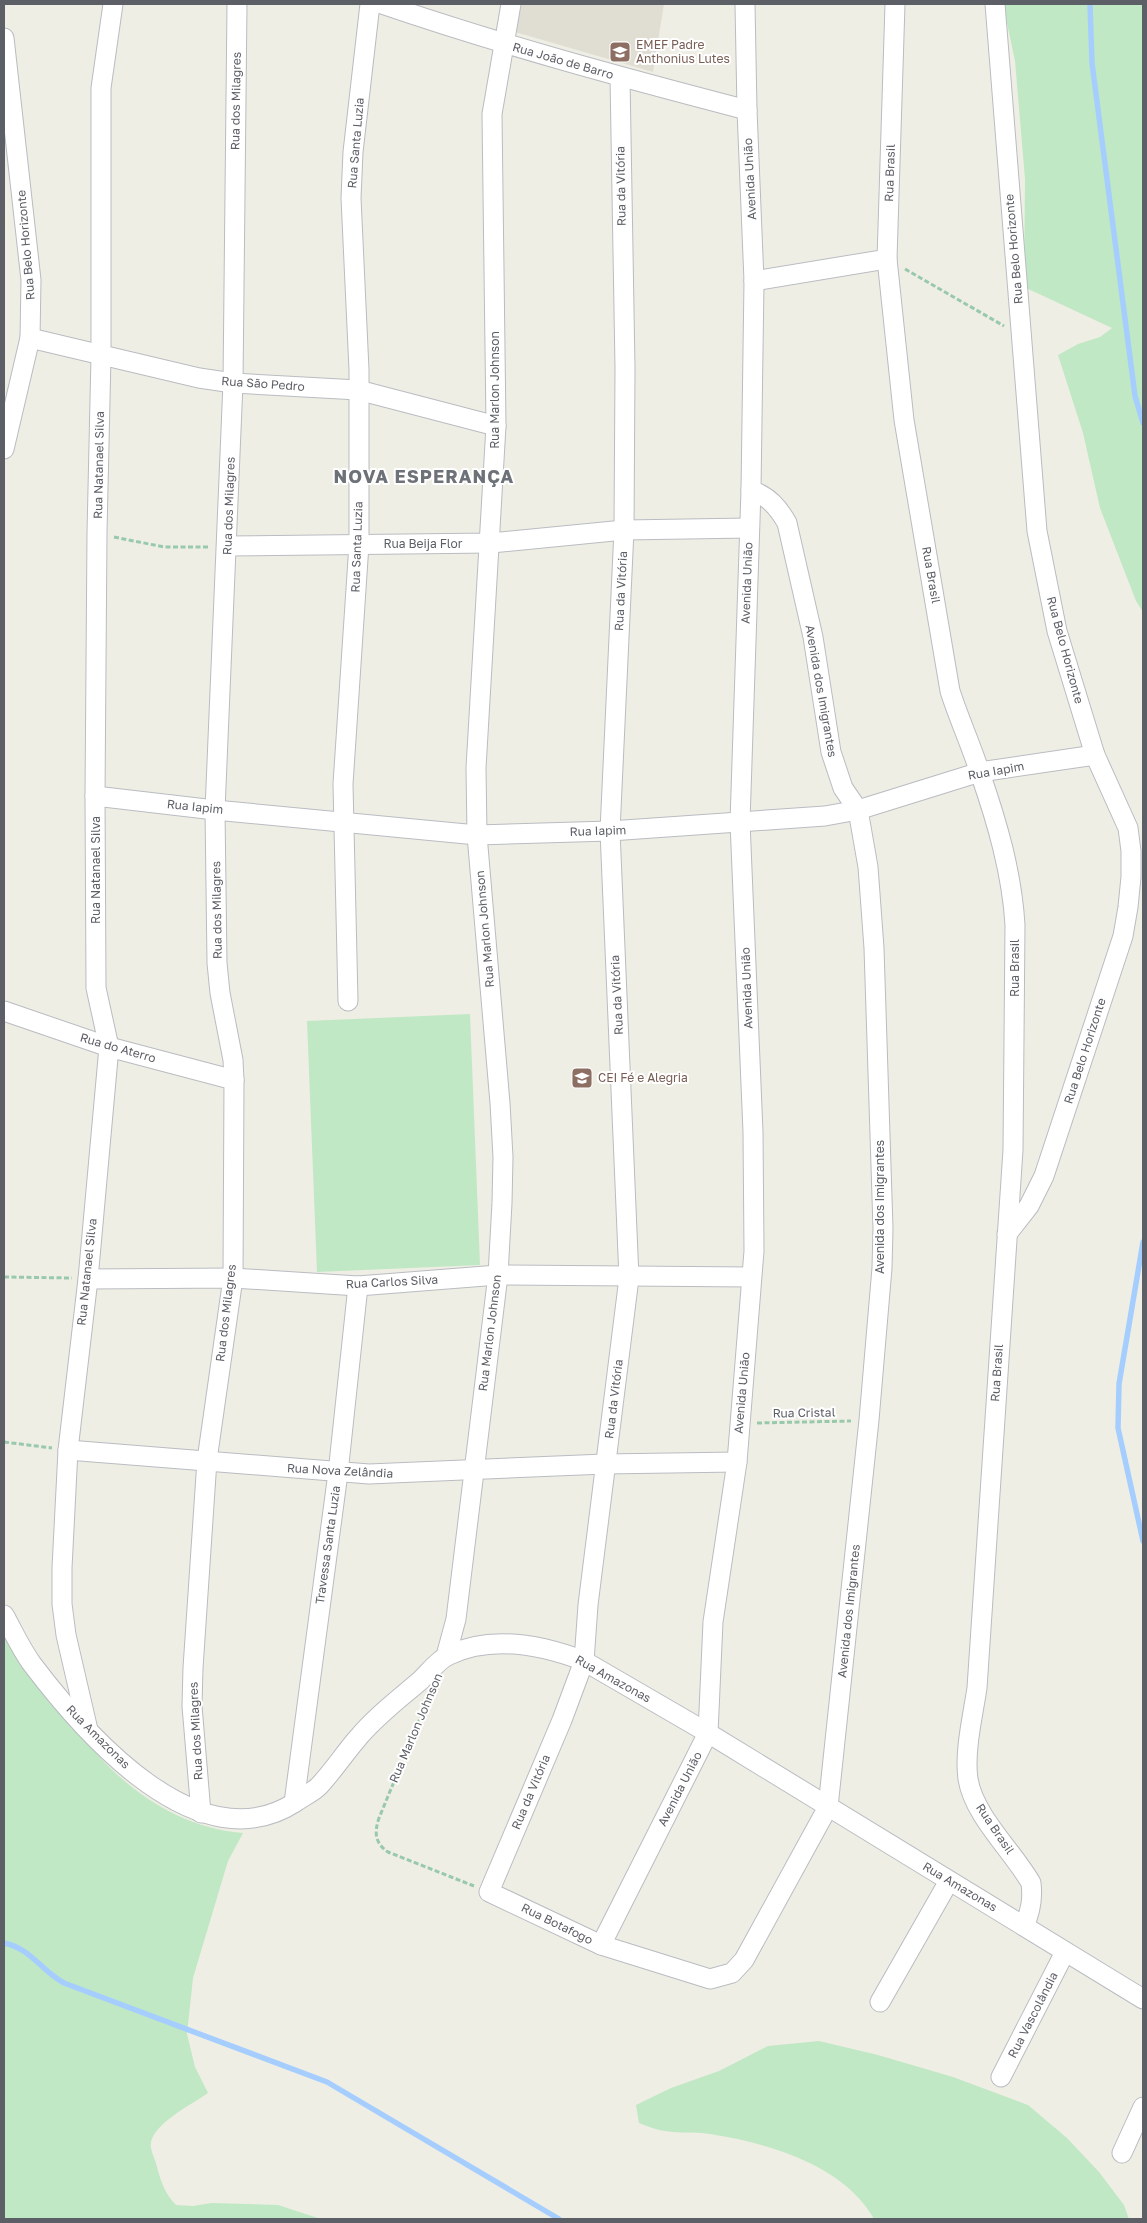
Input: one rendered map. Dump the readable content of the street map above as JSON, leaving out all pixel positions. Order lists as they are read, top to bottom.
{
  "streets": {
    "street": [
      "Rua João de Barro",
      "Rua dos Milagres",
      "Rua Santa Luzia",
      "Rua Brasil",
      "Avenida União",
      "Rua da Vitória",
      "Rua Belo Horizonte",
      "Rua São Pedro",
      "Rua Marlon Johnson",
      "Rua Natanael Silva",
      "Rua Beija Flor",
      "Avenida dos Imigrantes",
      "Rua Iapim",
      "Rua do Aterro",
      "Rua Carlos Silva",
      "Rua Nova Zelândia",
      "Travessa Santa Luzia",
      "Rua Amazonas",
      "Rua Botafogo",
      "Rua Vascolândia"
    ],
    "path": ["Rua Cristal"]
  },
  "crossings": [
    ["Rua João de Barro", "Avenida União"],
    ["Rua João de Barro", "Rua da Vitória"],
    ["Rua João de Barro", "Rua Marlon Johnson"],
    ["Rua dos Milagres", "Rua São Pedro"],
    ["Rua dos Milagres", "Rua Beija Flor"],
    ["Rua dos Milagres", "Rua Iapim"],
    ["Rua dos Milagres", "Rua do Aterro"],
    ["Rua dos Milagres", "Rua Carlos Silva"],
    ["Rua dos Milagres", "Rua Nova Zelândia"],
    ["Rua dos Milagres", "Rua Amazonas"],
    ["Rua Santa Luzia", "Rua São Pedro"],
    ["Rua Santa Luzia", "Rua Beija Flor"],
    ["Rua Santa Luzia", "Rua Iapim"],
    ["Rua Brasil", "Rua Belo Horizonte"],
    ["Rua Brasil", "Rua Iapim"],
    ["Rua Brasil", "Rua Amazonas"],
    ["Avenida União", "Rua Beija Flor"],
    ["Avenida União", "Avenida dos Imigrantes"],
    ["Avenida União", "Rua Iapim"],
    ["Avenida União", "Rua Carlos Silva"],
    ["Avenida União", "Rua Cristal"],
    ["Avenida União", "Rua Nova Zelândia"],
    ["Avenida União", "Rua Amazonas"],
    ["Avenida União", "Rua Botafogo"],
    ["Rua da Vitória", "Rua Marlon Johnson"],
    ["Rua da Vitória", "Rua Beija Flor"],
    ["Rua da Vitória", "Rua Iapim"],
    ["Rua da Vitória", "Rua Carlos Silva"],
    ["Rua da Vitória", "Rua Nova Zelândia"],
    ["Rua da Vitória", "Rua Amazonas"],
    ["Rua da Vitória", "Rua Botafogo"],
    ["Rua Belo Horizonte", "Rua São Pedro"],
    ["Rua Belo Horizonte", "Rua Iapim"],
    ["Rua São Pedro", "Rua Marlon Johnson"],
    ["Rua São Pedro", "Rua Natanael Silva"],
    ["Rua Marlon Johnson", "Rua Beija Flor"],
    ["Rua Marlon Johnson", "Rua Iapim"],
    ["Rua Marlon Johnson", "Rua Carlos Silva"],
    ["Rua Marlon Johnson", "Rua Nova Zelândia"],
    ["Rua Marlon Johnson", "Rua Amazonas"],
    ["Rua Marlon Johnson", "Rua Botafogo"],
    ["Rua Natanael Silva", "Rua Iapim"],
    ["Rua Natanael Silva", "Rua do Aterro"],
    ["Rua Natanael Silva", "Rua Carlos Silva"],
    ["Rua Natanael Silva", "Rua Nova Zelândia"],
    ["Rua Natanael Silva", "Rua Amazonas"],
    ["Avenida dos Imigrantes", "Rua Iapim"],
    ["Avenida dos Imigrantes", "Rua Cristal"],
    ["Avenida dos Imigrantes", "Rua Amazonas"],
    ["Avenida dos Imigrantes", "Rua Botafogo"],
    ["Rua Carlos Silva", "Travessa Santa Luzia"],
    ["Rua Nova Zelândia", "Travessa Santa Luzia"],
    ["Travessa Santa Luzia", "Rua Amazonas"],
    ["Rua Amazonas", "Rua Vascolândia"]
  ],
  "districts": ["NOVA ESPERANÇA"],
  "places": {
    "school or university": ["EMEF Padre Anthonius Lutes", "CEI Fé e Alegria"]
  }
}
